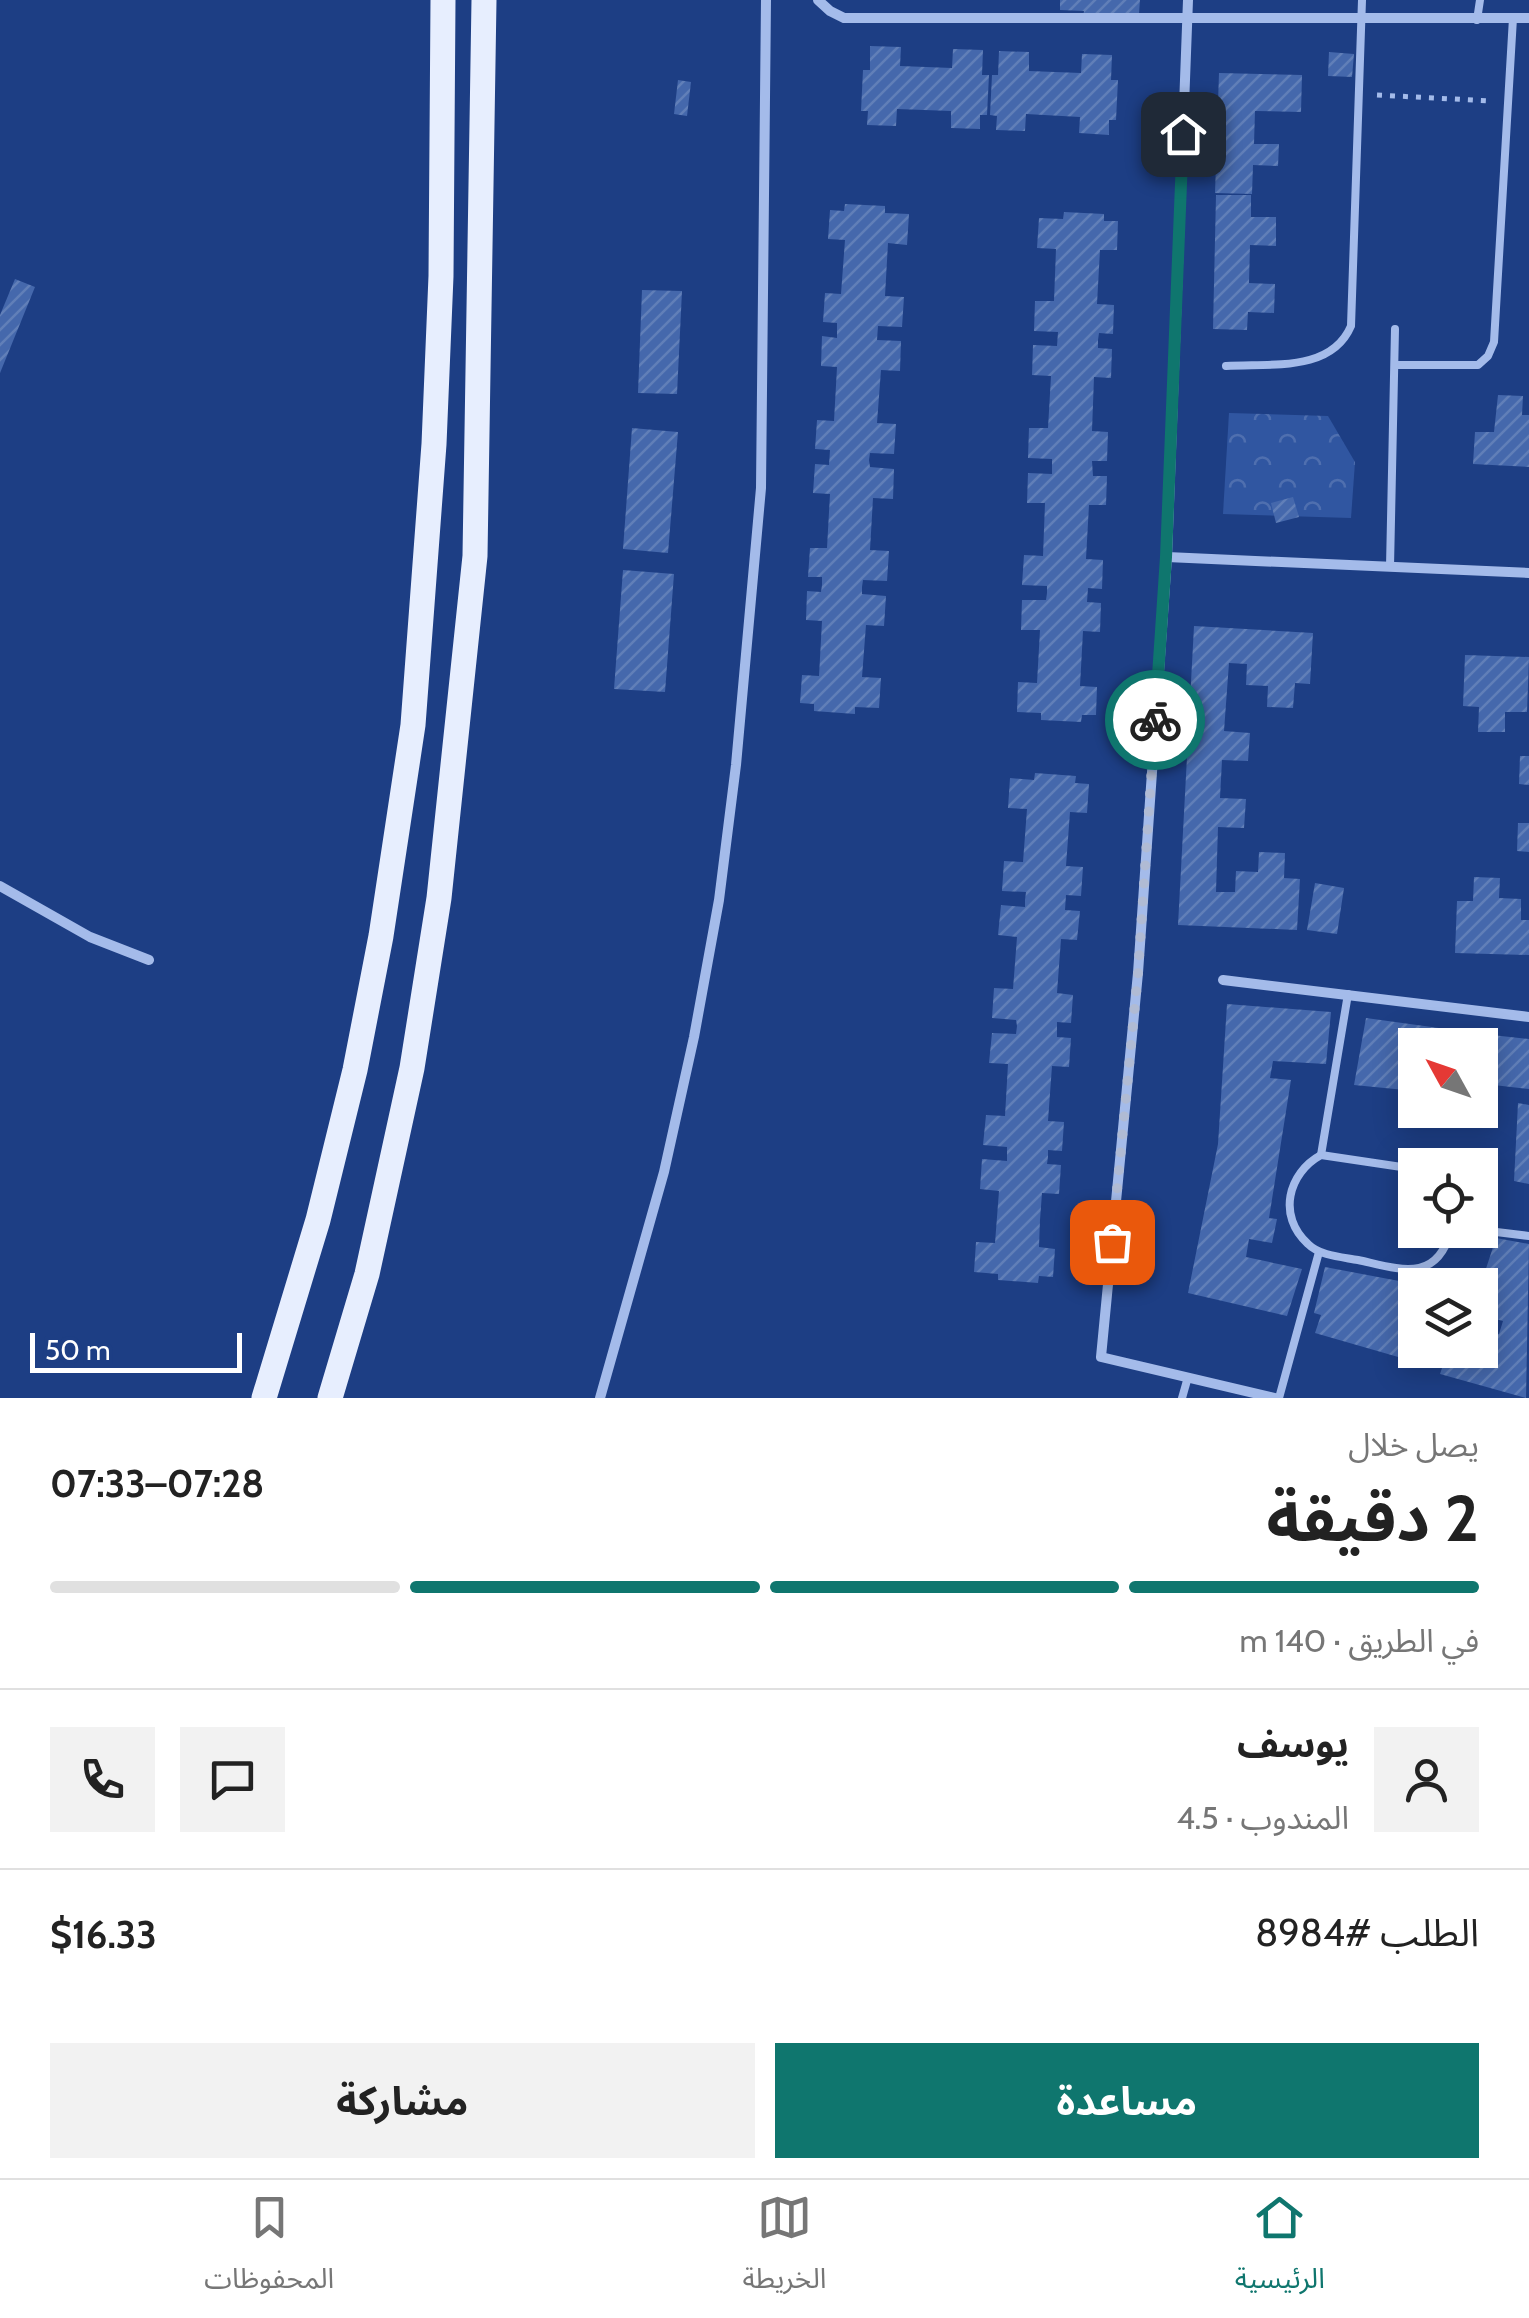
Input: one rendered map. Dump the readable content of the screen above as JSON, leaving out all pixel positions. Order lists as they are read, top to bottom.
{
  "scale_bar": "50 m",
  "north": "top left",
  "page": {
    "scale": "50 m",
    "heading": ["2 دقيقة", "يصل خلال", "07:28–07:33"],
    "panel": [
      "يوسف",
      "المندوب · 4.5",
      "الطلب #8984",
      "$16.33"
    ],
    "bar": "في الطريق · 140 m",
    "buttons": ["مساعدة", "مشاركة"],
    "tabs": ["الرئيسية", "الخريطة", "المحفوظات"]
  }
}
